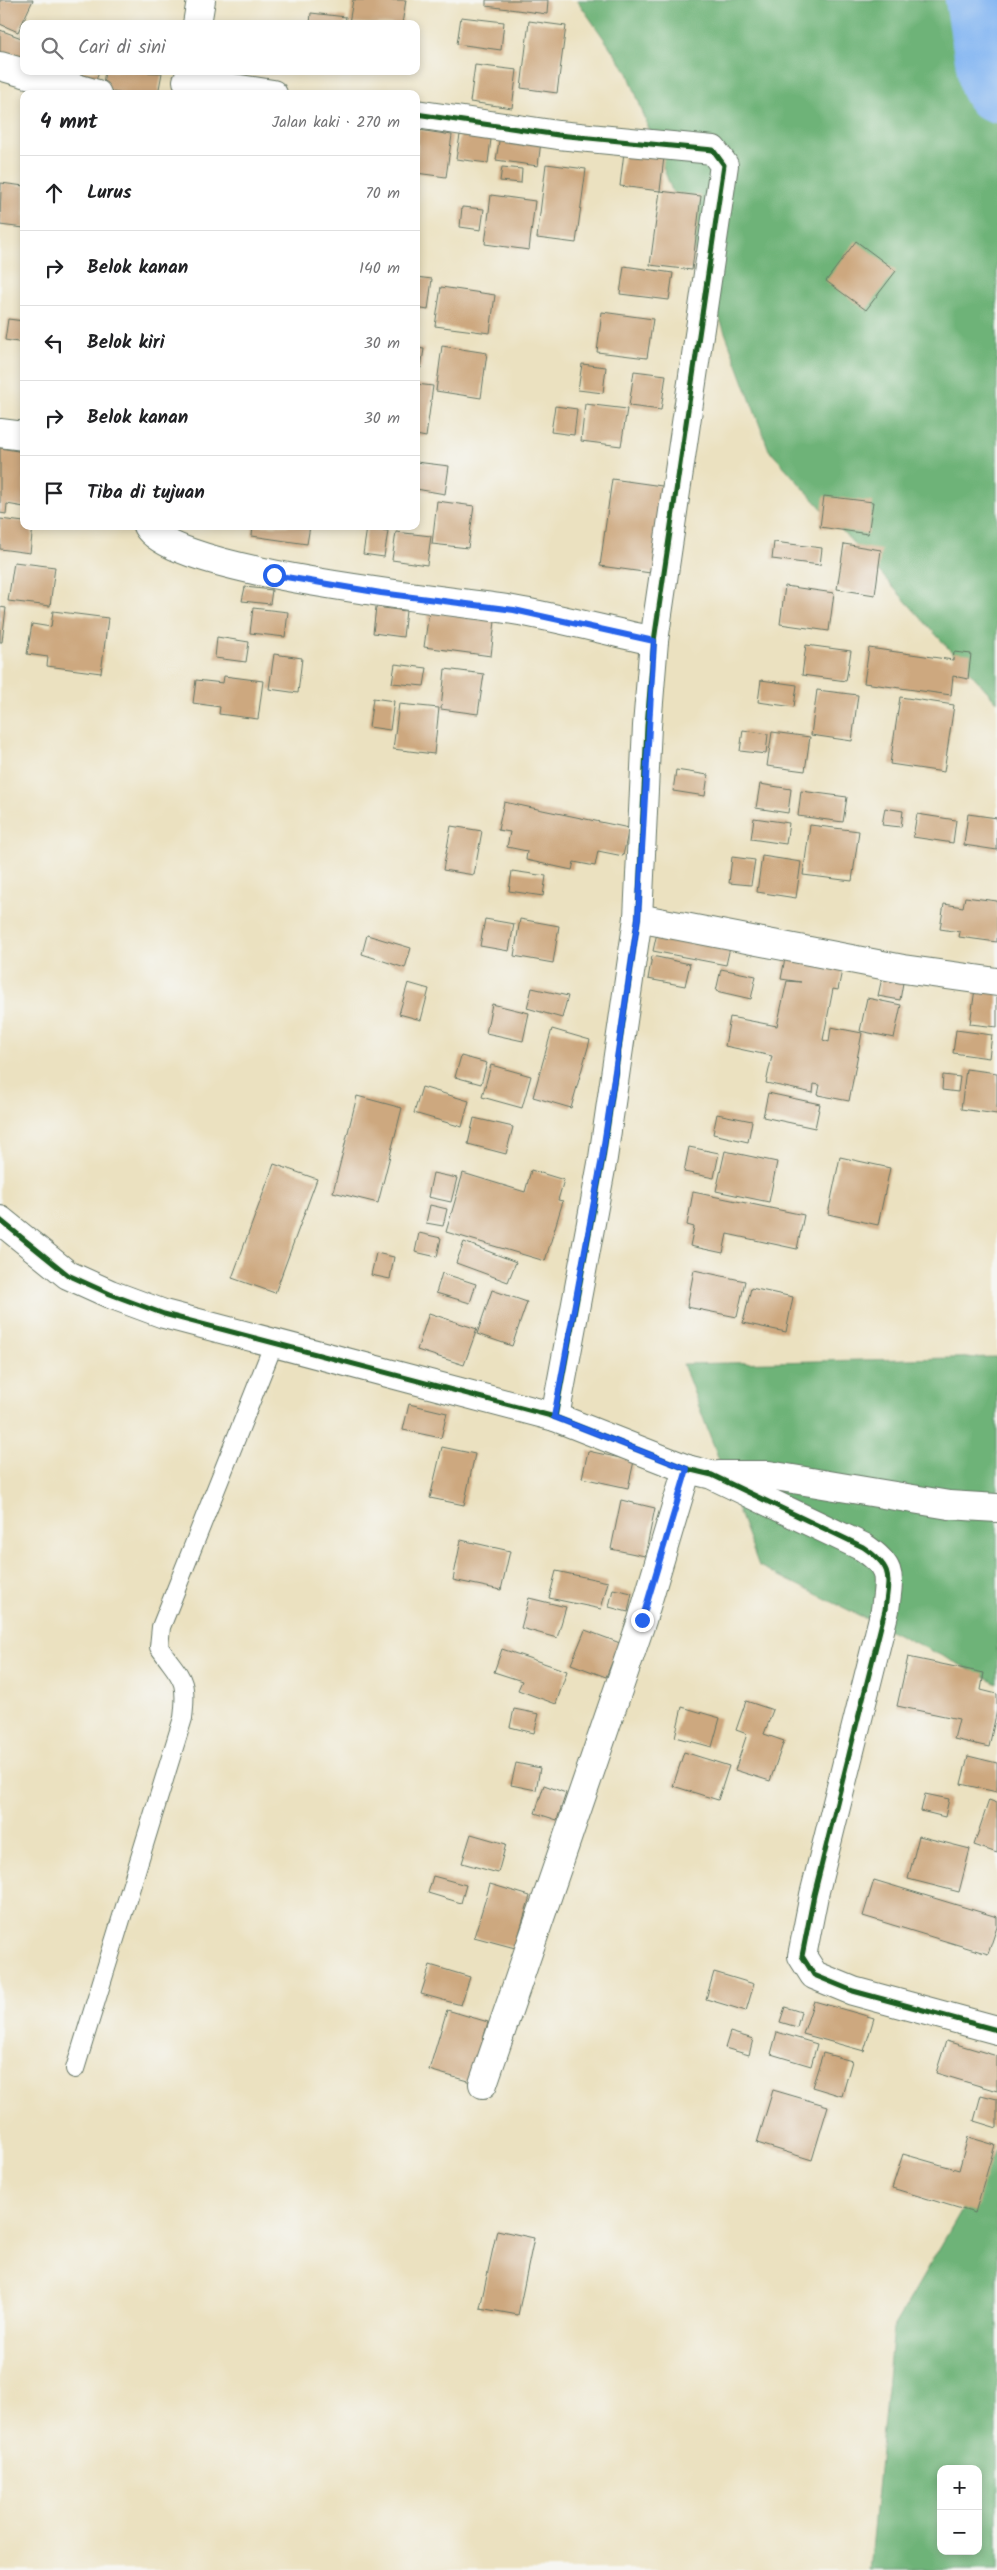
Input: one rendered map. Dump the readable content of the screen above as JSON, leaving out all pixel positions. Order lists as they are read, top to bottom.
{
  "page": {
    "search": "Cari di sini",
    "heading": ["4 mnt", "Jalan kaki · 270 m"],
    "list": [
      ["Lurus", "70 m"],
      ["Belok kanan", "140 m"],
      ["Belok kiri", "30 m"],
      ["Belok kanan", "30 m"],
      "Tiba di tujuan"
    ],
    "map_buttons": ["+", "−"]
  }
}
